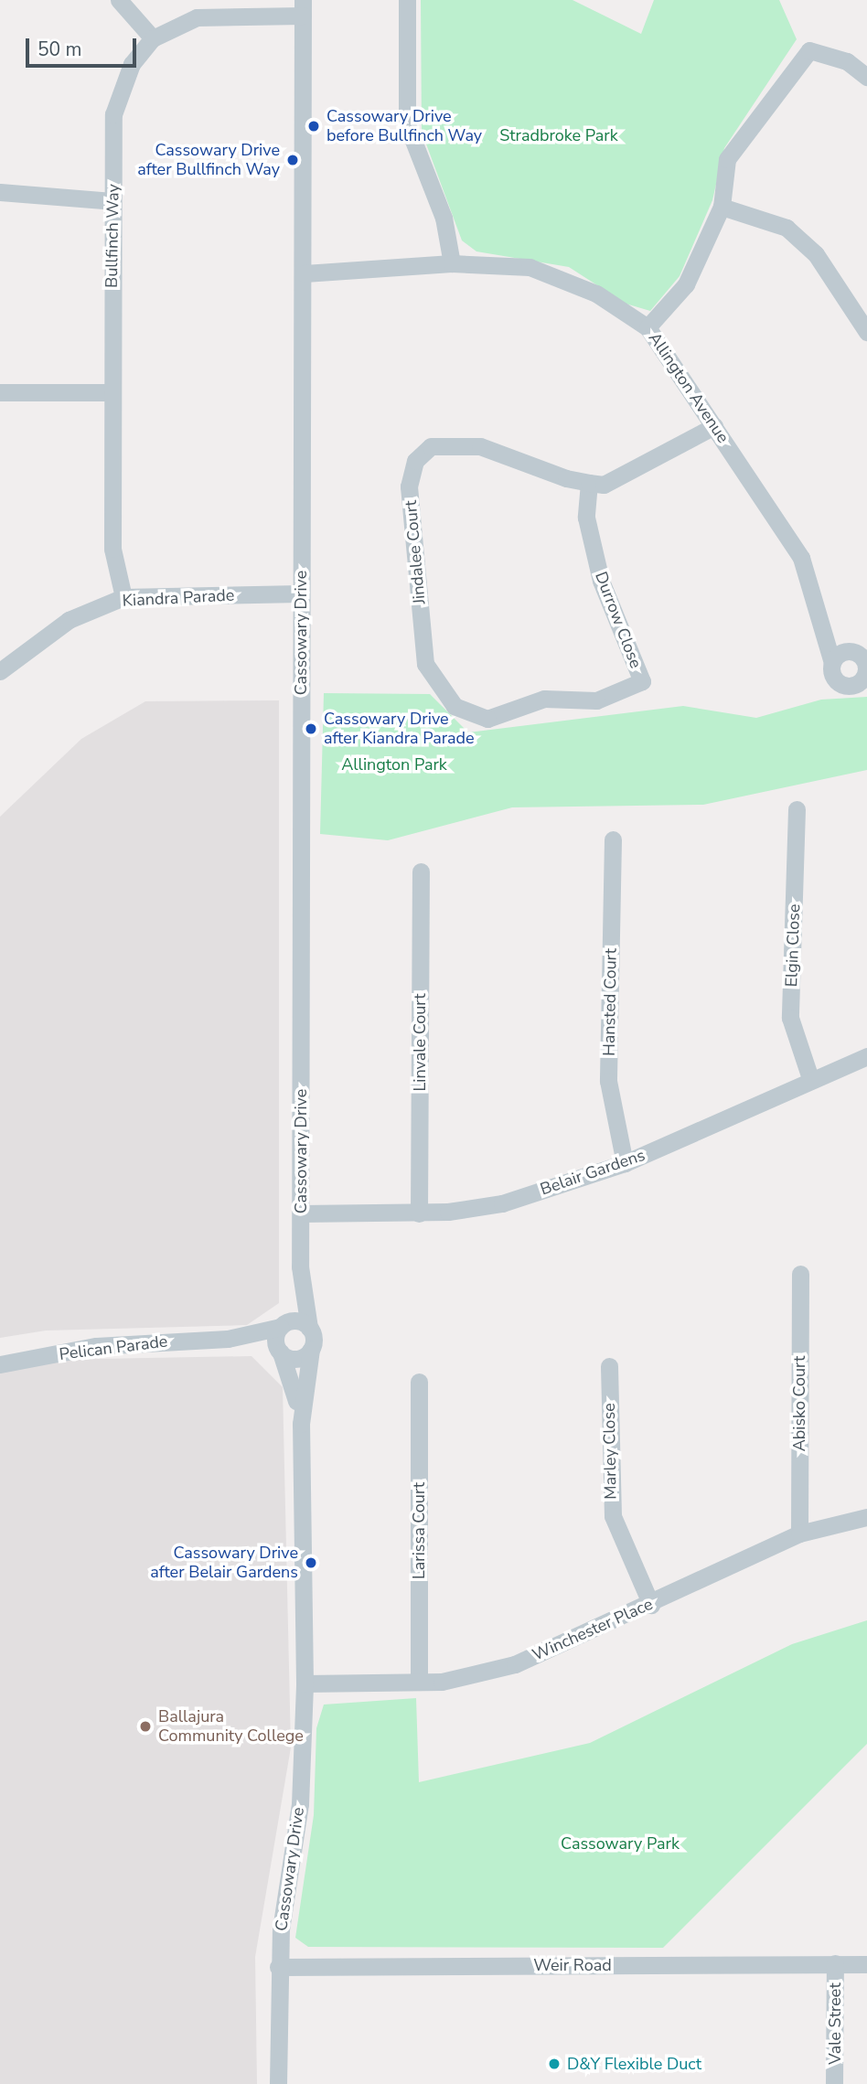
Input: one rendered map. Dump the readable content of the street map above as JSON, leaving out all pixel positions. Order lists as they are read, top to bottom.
{
  "streets": {
    "street": [
      "Bullfinch Way",
      "Allington Avenue",
      "Jindalee Court",
      "Kiandra Parade",
      "Durrow Close",
      "Cassowary Drive",
      "Elgin Close",
      "Hansted Court",
      "Linvale Court",
      "Belair Gardens",
      "Pelican Parade",
      "Abisko Court",
      "Marley Close",
      "Larissa Court",
      "Winchester Place",
      "Weir Road",
      "Vale Street"
    ]
  },
  "crossings": [
    ["Bullfinch Way", "Kiandra Parade"],
    ["Bullfinch Way", "Cassowary Drive"],
    ["Allington Avenue", "Jindalee Court"],
    ["Allington Avenue", "Cassowary Drive"],
    ["Jindalee Court", "Durrow Close"],
    ["Kiandra Parade", "Cassowary Drive"],
    ["Cassowary Drive", "Belair Gardens"],
    ["Cassowary Drive", "Pelican Parade"],
    ["Cassowary Drive", "Winchester Place"],
    ["Cassowary Drive", "Weir Road"],
    ["Elgin Close", "Belair Gardens"],
    ["Hansted Court", "Belair Gardens"],
    ["Linvale Court", "Belair Gardens"],
    ["Abisko Court", "Winchester Place"],
    ["Marley Close", "Winchester Place"],
    ["Larissa Court", "Winchester Place"],
    ["Weir Road", "Vale Street"]
  ],
  "parks": ["Stradbroke Park", "Allington Park", "Cassowary Park"],
  "places": [
    "Cassowary Drive before Bullfinch Way",
    "Cassowary Drive after Bullfinch Way",
    "Cassowary Drive after Kiandra Parade",
    "Cassowary Drive after Belair Gardens",
    "Ballajura Community College",
    "D&Y Flexible Duct"
  ],
  "scale_bar": "50 m"
}
